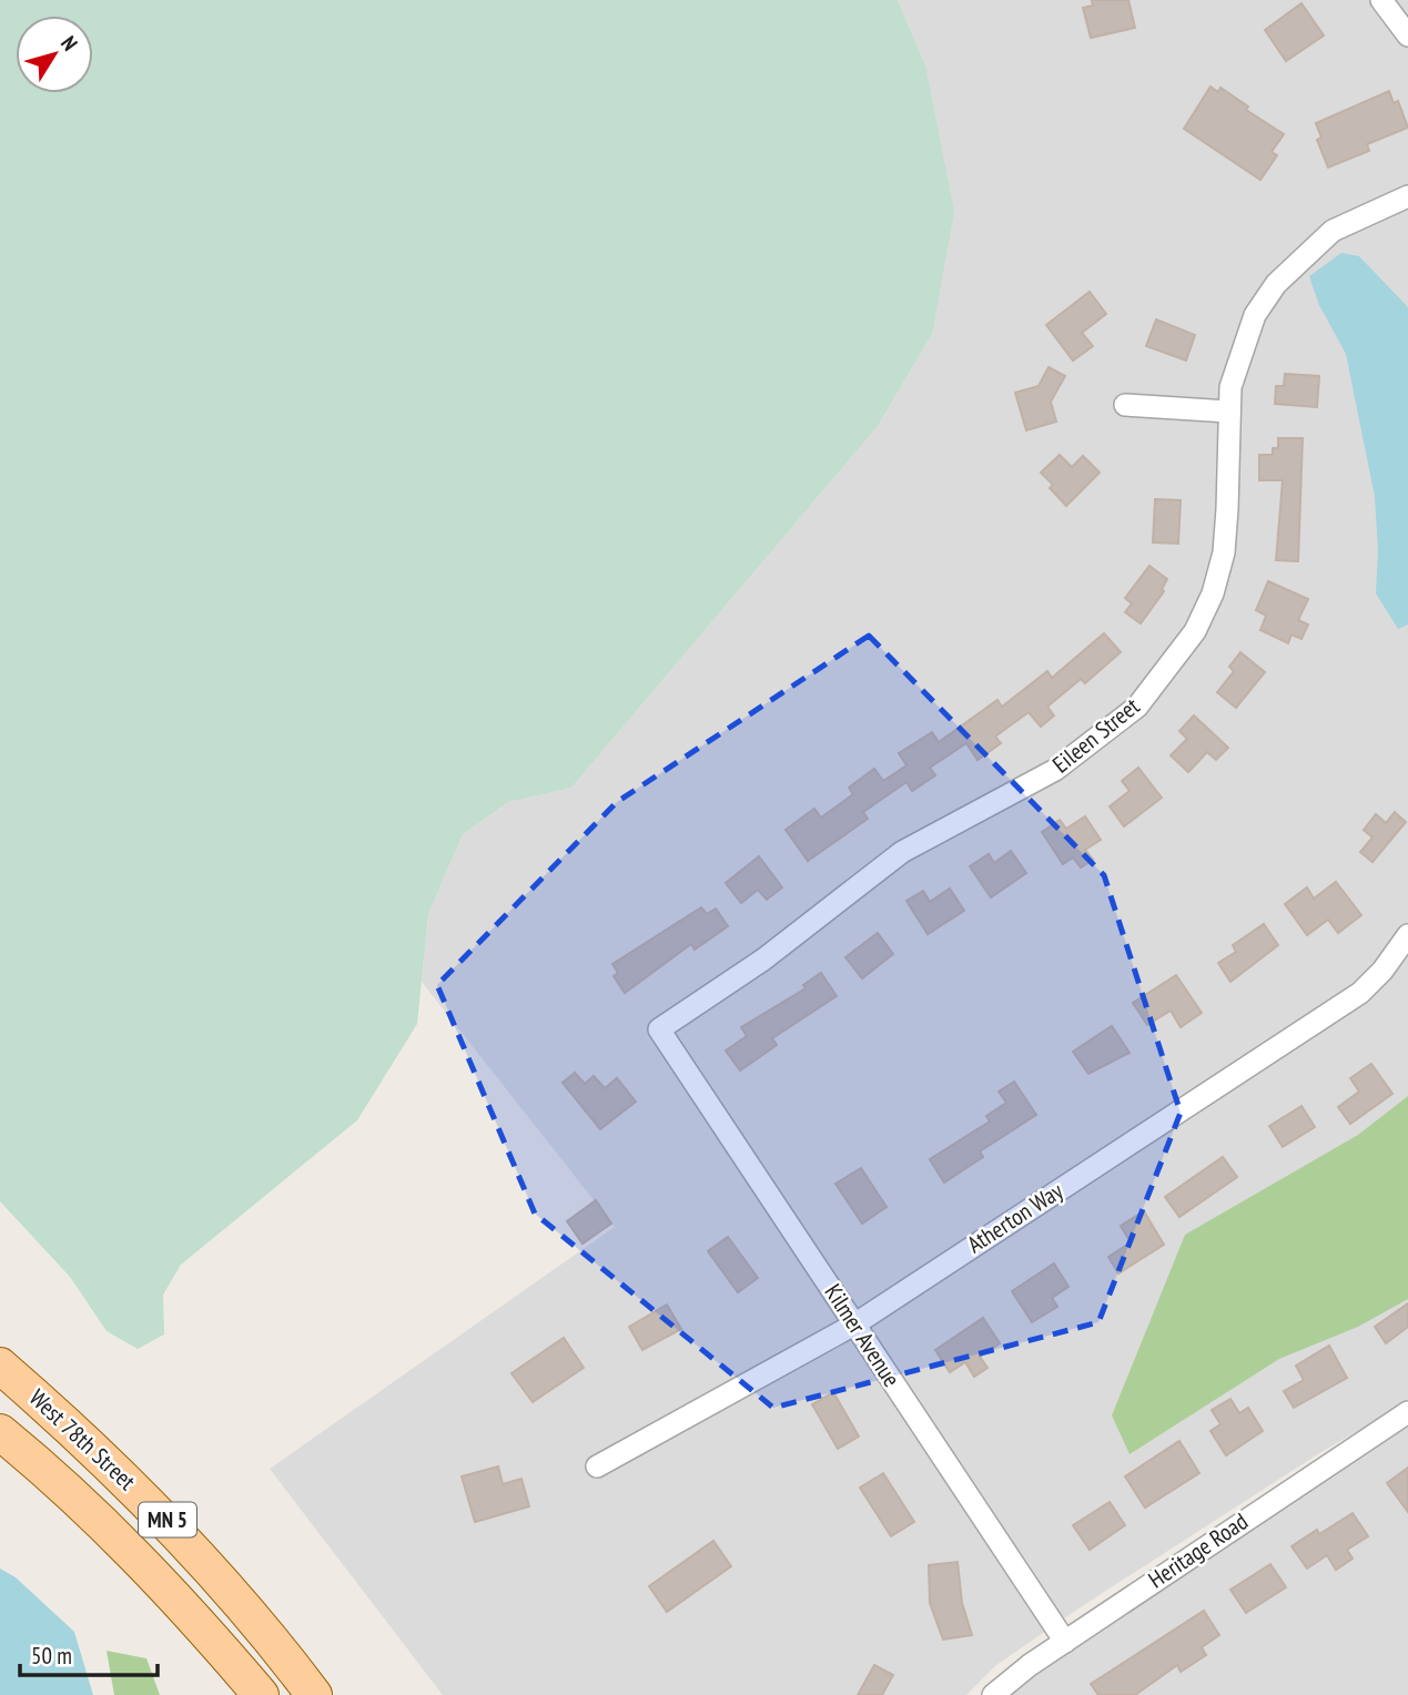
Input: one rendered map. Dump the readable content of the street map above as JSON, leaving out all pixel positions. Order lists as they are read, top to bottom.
{
  "streets": {
    "main road": ["West 78th Street", "MN 5"],
    "street": [
      "Eileen Street",
      "Atherton Way",
      "Kilmer Avenue",
      "Heritage Road"
    ]
  },
  "crossings": [
    ["Eileen Street", "Kilmer Avenue"],
    ["Atherton Way", "Kilmer Avenue"],
    ["Kilmer Avenue", "Heritage Road"]
  ],
  "scale_bar": "50 m",
  "north": "top right"
}
